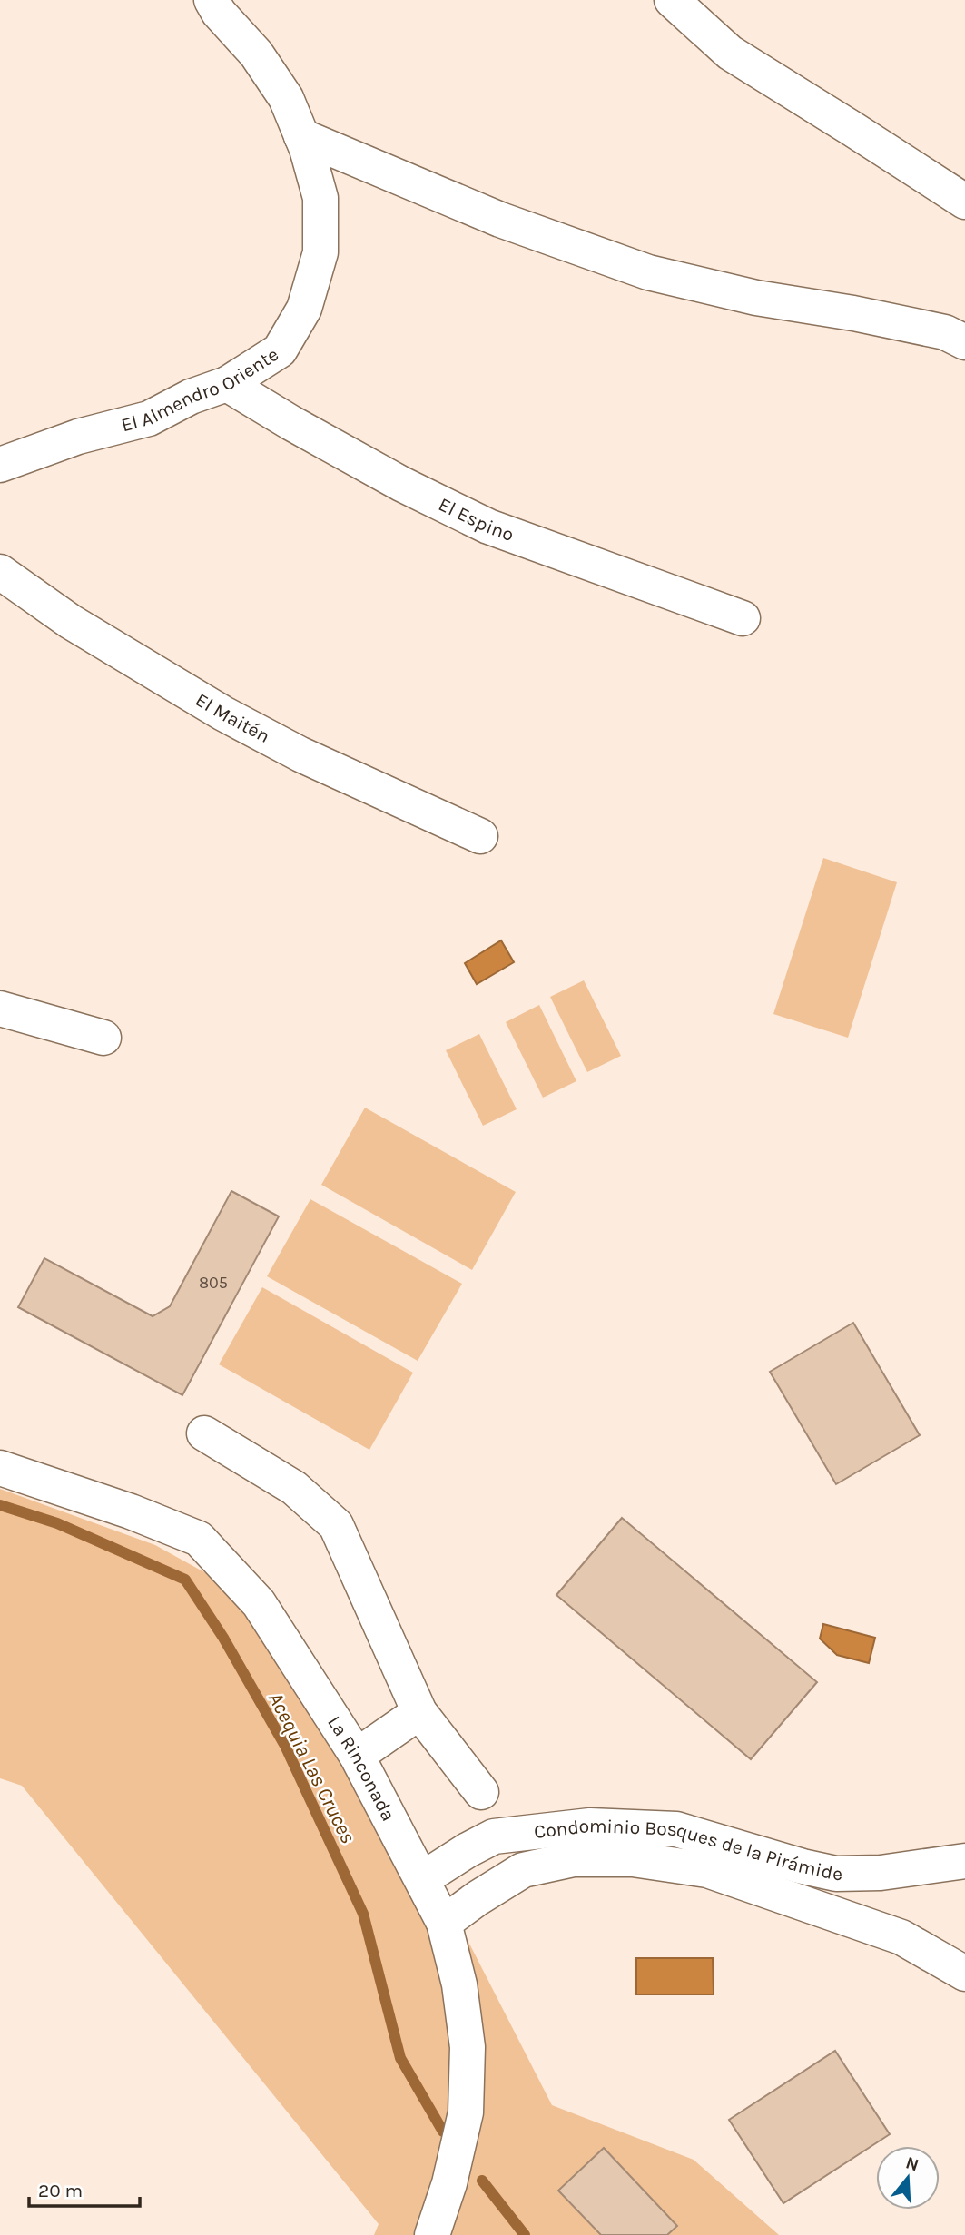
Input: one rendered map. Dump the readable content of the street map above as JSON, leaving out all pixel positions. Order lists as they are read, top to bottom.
{
  "streets": {
    "street": [
      "El Almendro Oriente",
      "El Espino",
      "El Maitén",
      "La Rinconada",
      "Condominio Bosques de la Pirámide"
    ]
  },
  "crossings": [
    ["El Almendro Oriente", "El Espino"],
    ["La Rinconada", "Condominio Bosques de la Pirámide"]
  ],
  "water": ["Acequia Las Cruces"],
  "house_numbers": ["805"],
  "scale_bar": "20 m",
  "north": "top"
}
